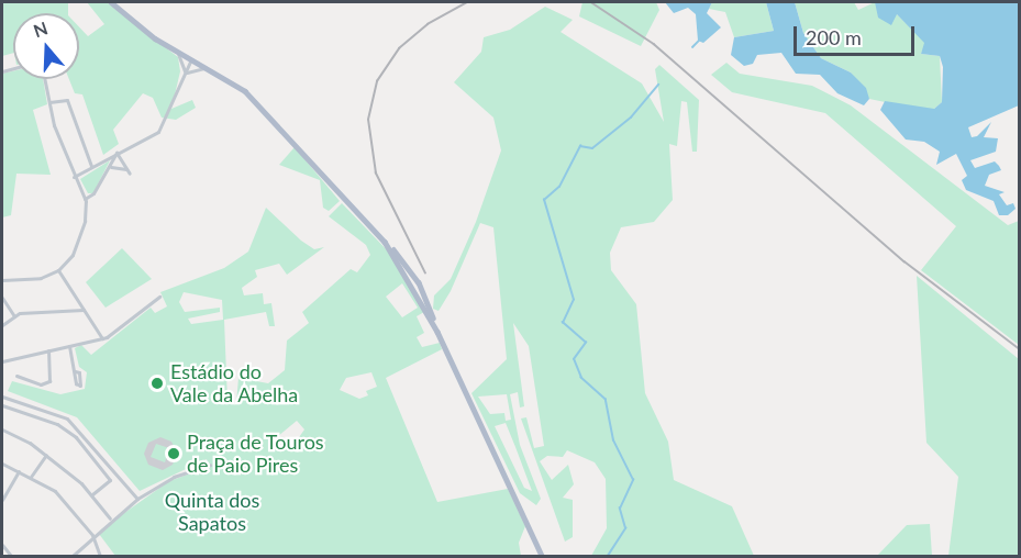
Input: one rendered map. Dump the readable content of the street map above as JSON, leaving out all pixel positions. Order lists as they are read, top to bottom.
{
  "parks": ["Quinta dos Sapatos"],
  "places": ["Estádio do Vale da Abelha", "Praça de Touros de Paio Pires"],
  "scale_bar": "200 m",
  "north": "top"
}
